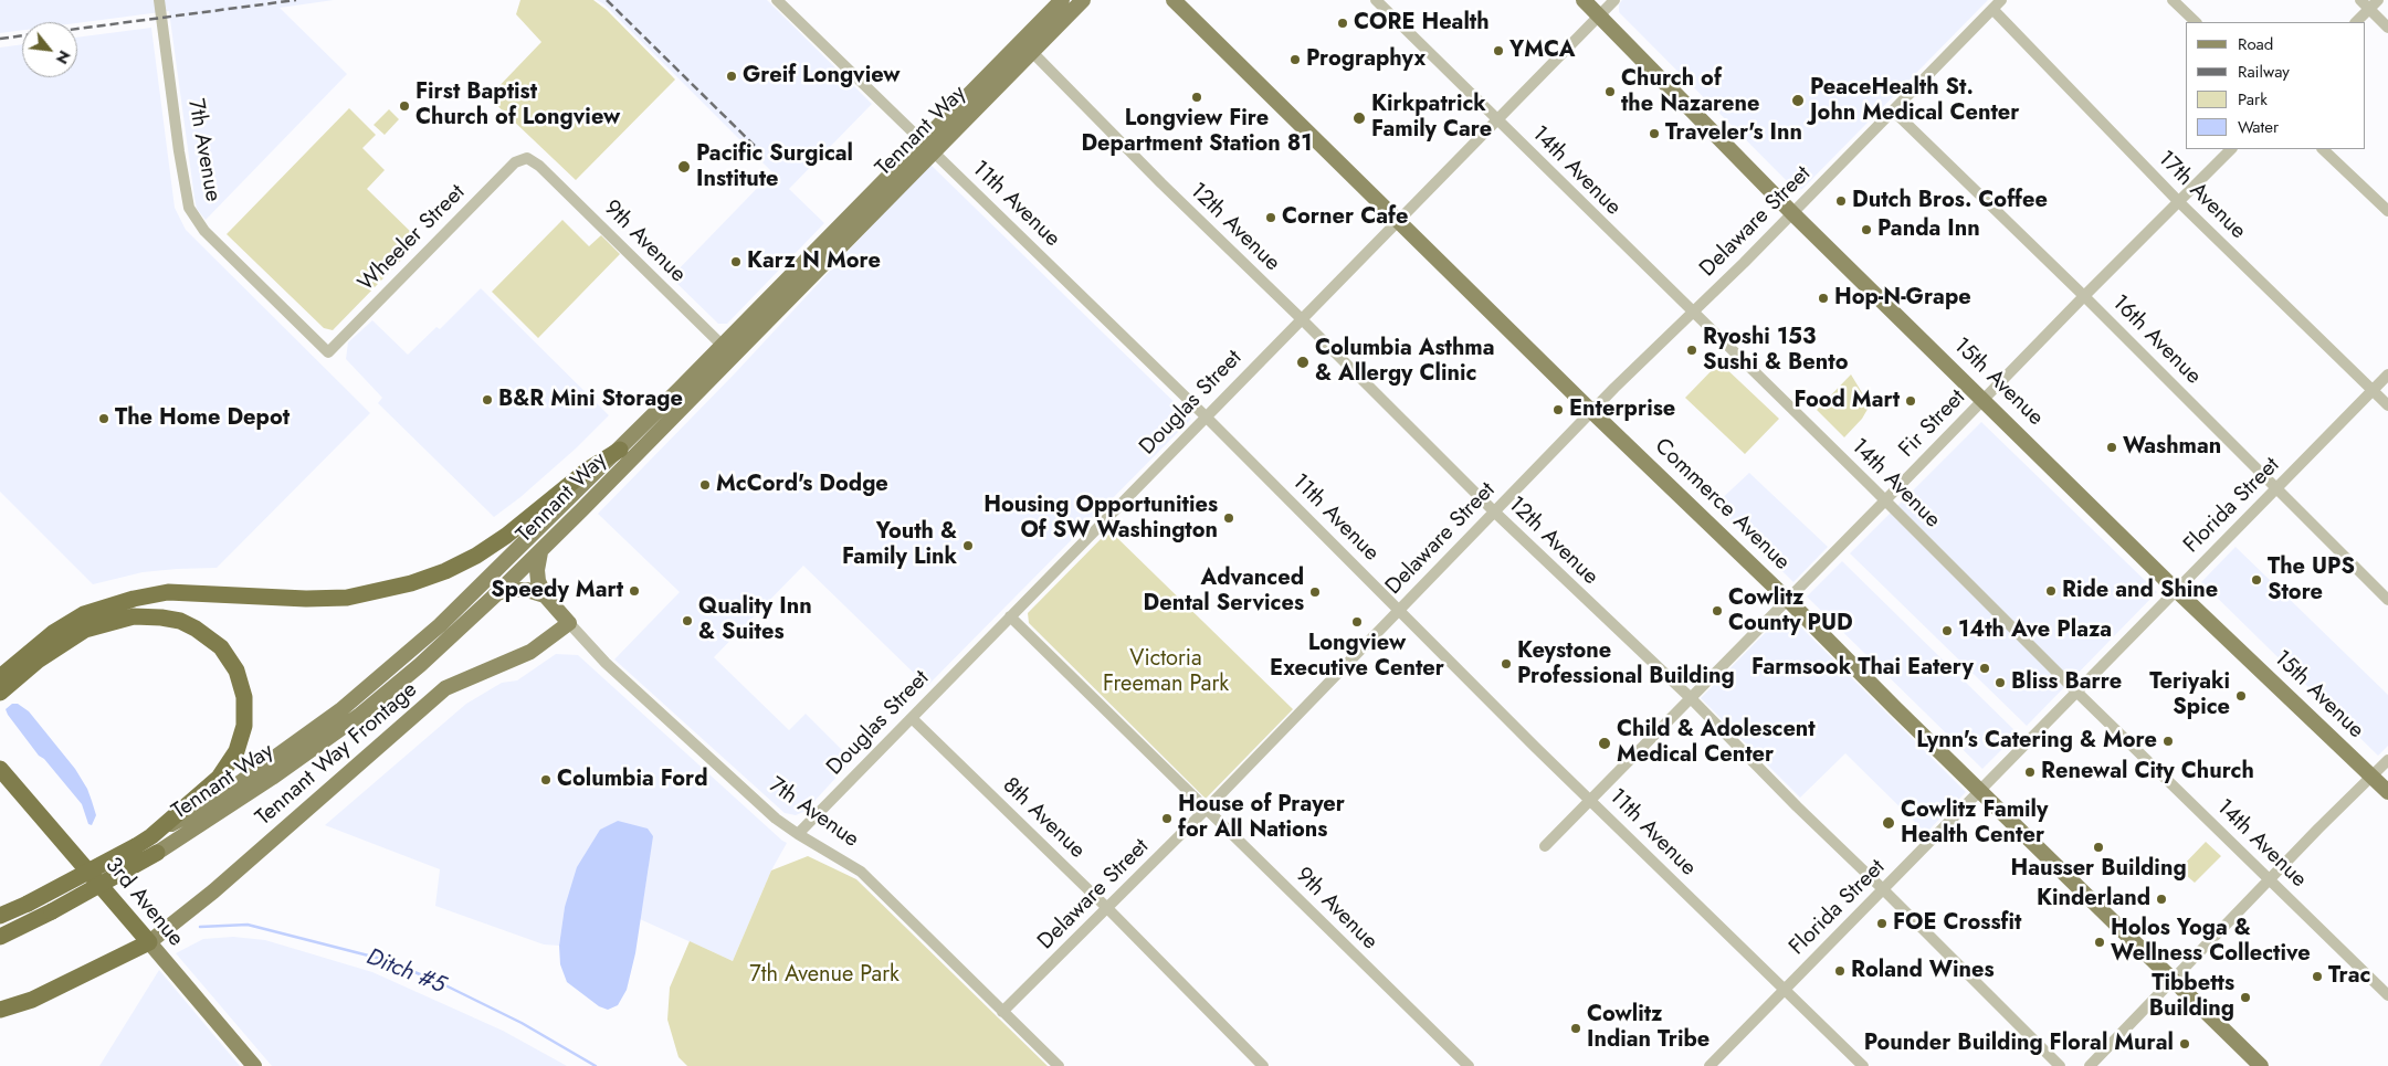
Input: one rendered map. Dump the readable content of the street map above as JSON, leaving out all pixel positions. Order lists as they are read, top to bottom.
{
  "streets": {
    "highway": ["Tennant Way", "3rd Avenue"],
    "main road": [
      "7th Avenue",
      "15th Avenue",
      "Commerce Avenue",
      "Tennant Way Frontage"
    ],
    "street": [
      "14th Avenue",
      "17th Avenue",
      "11th Avenue",
      "Delaware Street",
      "12th Avenue",
      "Wheeler Street",
      "9th Avenue",
      "16th Avenue",
      "Douglas Street",
      "Fir Street",
      "Florida Street",
      "8th Avenue"
    ]
  },
  "crossings": [
    ["Tennant Way", "11th Avenue"],
    ["Tennant Way", "12th Avenue"],
    ["Tennant Way", "9th Avenue"],
    ["7th Avenue", "Delaware Street"],
    ["7th Avenue", "Wheeler Street"],
    ["7th Avenue", "Douglas Street"],
    ["7th Avenue", "Tennant Way Frontage"],
    ["14th Avenue", "Delaware Street"],
    ["14th Avenue", "Douglas Street"],
    ["14th Avenue", "Fir Street"],
    ["14th Avenue", "Florida Street"],
    ["17th Avenue", "Delaware Street"],
    ["17th Avenue", "Fir Street"],
    ["17th Avenue", "Florida Street"],
    ["11th Avenue", "Delaware Street"],
    ["11th Avenue", "Douglas Street"],
    ["11th Avenue", "Fir Street"],
    ["11th Avenue", "Florida Street"],
    ["Delaware Street", "12th Avenue"],
    ["Delaware Street", "9th Avenue"],
    ["Delaware Street", "16th Avenue"],
    ["Delaware Street", "15th Avenue"],
    ["Delaware Street", "Commerce Avenue"],
    ["Delaware Street", "8th Avenue"],
    ["12th Avenue", "Douglas Street"],
    ["12th Avenue", "Fir Street"],
    ["12th Avenue", "Florida Street"],
    ["Wheeler Street", "9th Avenue"],
    ["9th Avenue", "Douglas Street"],
    ["16th Avenue", "Fir Street"],
    ["16th Avenue", "Florida Street"],
    ["15th Avenue", "Douglas Street"],
    ["15th Avenue", "Fir Street"],
    ["15th Avenue", "Florida Street"],
    ["Douglas Street", "Commerce Avenue"],
    ["Douglas Street", "8th Avenue"],
    ["Fir Street", "Commerce Avenue"],
    ["Commerce Avenue", "Florida Street"],
    ["Tennant Way Frontage", "3rd Avenue"]
  ],
  "water": ["Ditch #5"],
  "parks": ["Victoria Freeman Park", "7th Avenue Park"],
  "places": [
    "CORE Health",
    "YMCA",
    "Prographyx",
    "Greif Longview",
    "Church of the Nazarene",
    "Longview Fire Department Station 81",
    "PeaceHealth St. John Medical Center",
    "First Baptist Church of Longview",
    "Kirkpatrick Family Care",
    "Traveler's Inn",
    "Pacific Surgical Institute",
    "Dutch Bros. Coffee",
    "Corner Cafe",
    "Panda Inn",
    "Karz N More",
    "Hop-N-Grape",
    "Ryoshi 153 Sushi & Bento",
    "Columbia Asthma & Allergy Clinic",
    "B&R Mini Storage",
    "Food Mart",
    "Enterprise",
    "The Home Depot",
    "Washman",
    "McCord's Dodge",
    "Housing Opportunities Of SW Washington",
    "Youth & Family Link",
    "The UPS Store",
    "Speedy Mart",
    "Ride and Shine",
    "Advanced Dental Services",
    "Cowlitz County PUD",
    "Quality Inn & Suites",
    "Longview Executive Center",
    "14th Ave Plaza",
    "Keystone Professional Building",
    "Farmsook Thai Eatery",
    "Bliss Barre",
    "Teriyaki Spice",
    "Lynn's Catering & More",
    "Child & Adolescent Medical Center",
    "Renewal City Church",
    "Columbia Ford",
    "House of Prayer for All Nations",
    "Cowlitz Family Health Center",
    "Hausser Building",
    "Kinderland",
    "FOE Crossfit",
    "Holos Yoga & Wellness Collective",
    "Roland Wines",
    "Trac",
    "Tibbetts Building",
    "Cowlitz Indian Tribe",
    "Pounder Building Floral Mural"
  ],
  "legend": [
    "Road",
    "Railway",
    "Park",
    "Water"
  ],
  "north": "bottom right"
}
